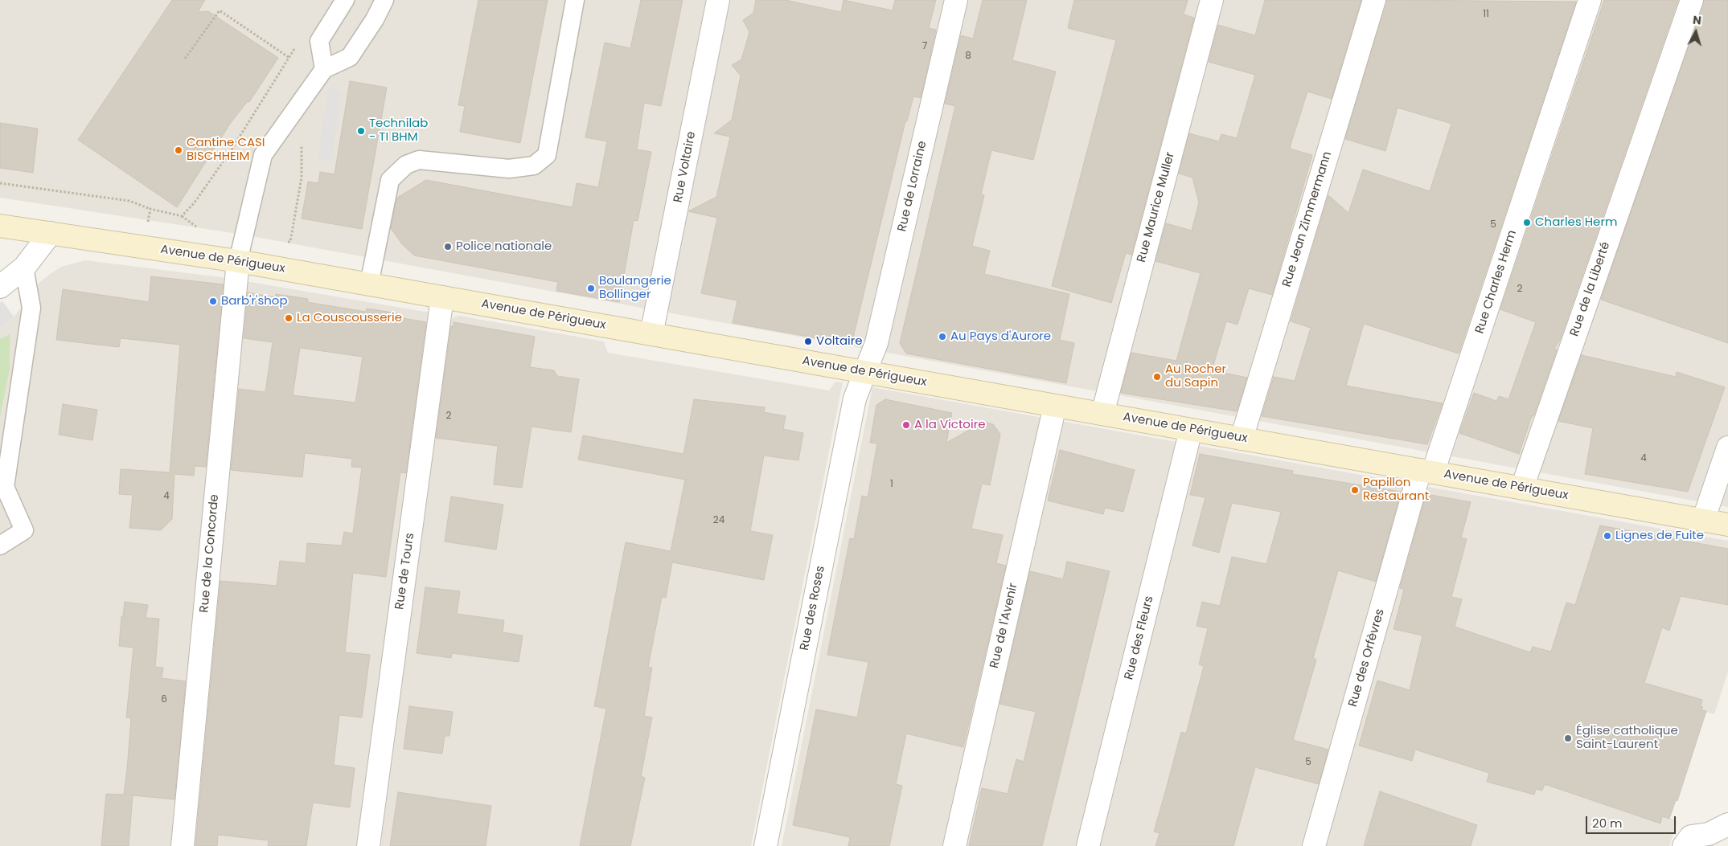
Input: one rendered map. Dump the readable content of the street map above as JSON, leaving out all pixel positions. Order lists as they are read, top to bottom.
{
  "streets": {
    "street": [
      "Rue Voltaire",
      "Rue de Lorraine",
      "Rue Maurice Muller",
      "Rue Jean Zimmermann",
      "Avenue de Périgueux",
      "Rue Charles Herm",
      "Rue de la Liberté",
      "Rue de la Concorde",
      "Rue de Tours",
      "Rue des Roses",
      "Rue de l'Avenir",
      "Rue des Fleurs",
      "Rue des Orfèvres"
    ]
  },
  "crossings": [
    ["Rue Voltaire", "Avenue de Périgueux"],
    ["Rue de Lorraine", "Avenue de Périgueux"],
    ["Rue de Lorraine", "Rue des Roses"],
    ["Rue Maurice Muller", "Avenue de Périgueux"],
    ["Rue Jean Zimmermann", "Avenue de Périgueux"],
    ["Avenue de Périgueux", "Rue Charles Herm"],
    ["Avenue de Périgueux", "Rue de la Liberté"],
    ["Avenue de Périgueux", "Rue de la Concorde"],
    ["Avenue de Périgueux", "Rue de Tours"],
    ["Avenue de Périgueux", "Rue des Roses"],
    ["Avenue de Périgueux", "Rue de l'Avenir"],
    ["Avenue de Périgueux", "Rue des Fleurs"],
    ["Avenue de Périgueux", "Rue des Orfèvres"],
    ["Rue Charles Herm", "Rue des Orfèvres"]
  ],
  "places": [
    "Technilab - TI BHM",
    "Cantine CASI BISCHHEIM",
    "Charles Herm",
    "Police nationale",
    "Boulangerie Bollinger",
    "Barb'r'shop",
    "La Couscousserie",
    "Au Pays d'Aurore",
    "Voltaire",
    "Au Rocher du Sapin",
    "A la Victoire",
    "Papillon Restaurant",
    "Lignes de Fuite",
    "Église catholique Saint-Laurent"
  ],
  "house_numbers": [
    "11",
    "7",
    "8",
    "5",
    "2",
    "2",
    "4",
    "1",
    "4",
    "24",
    "6",
    "5"
  ],
  "scale_bar": "20 m",
  "north": "top"
}
